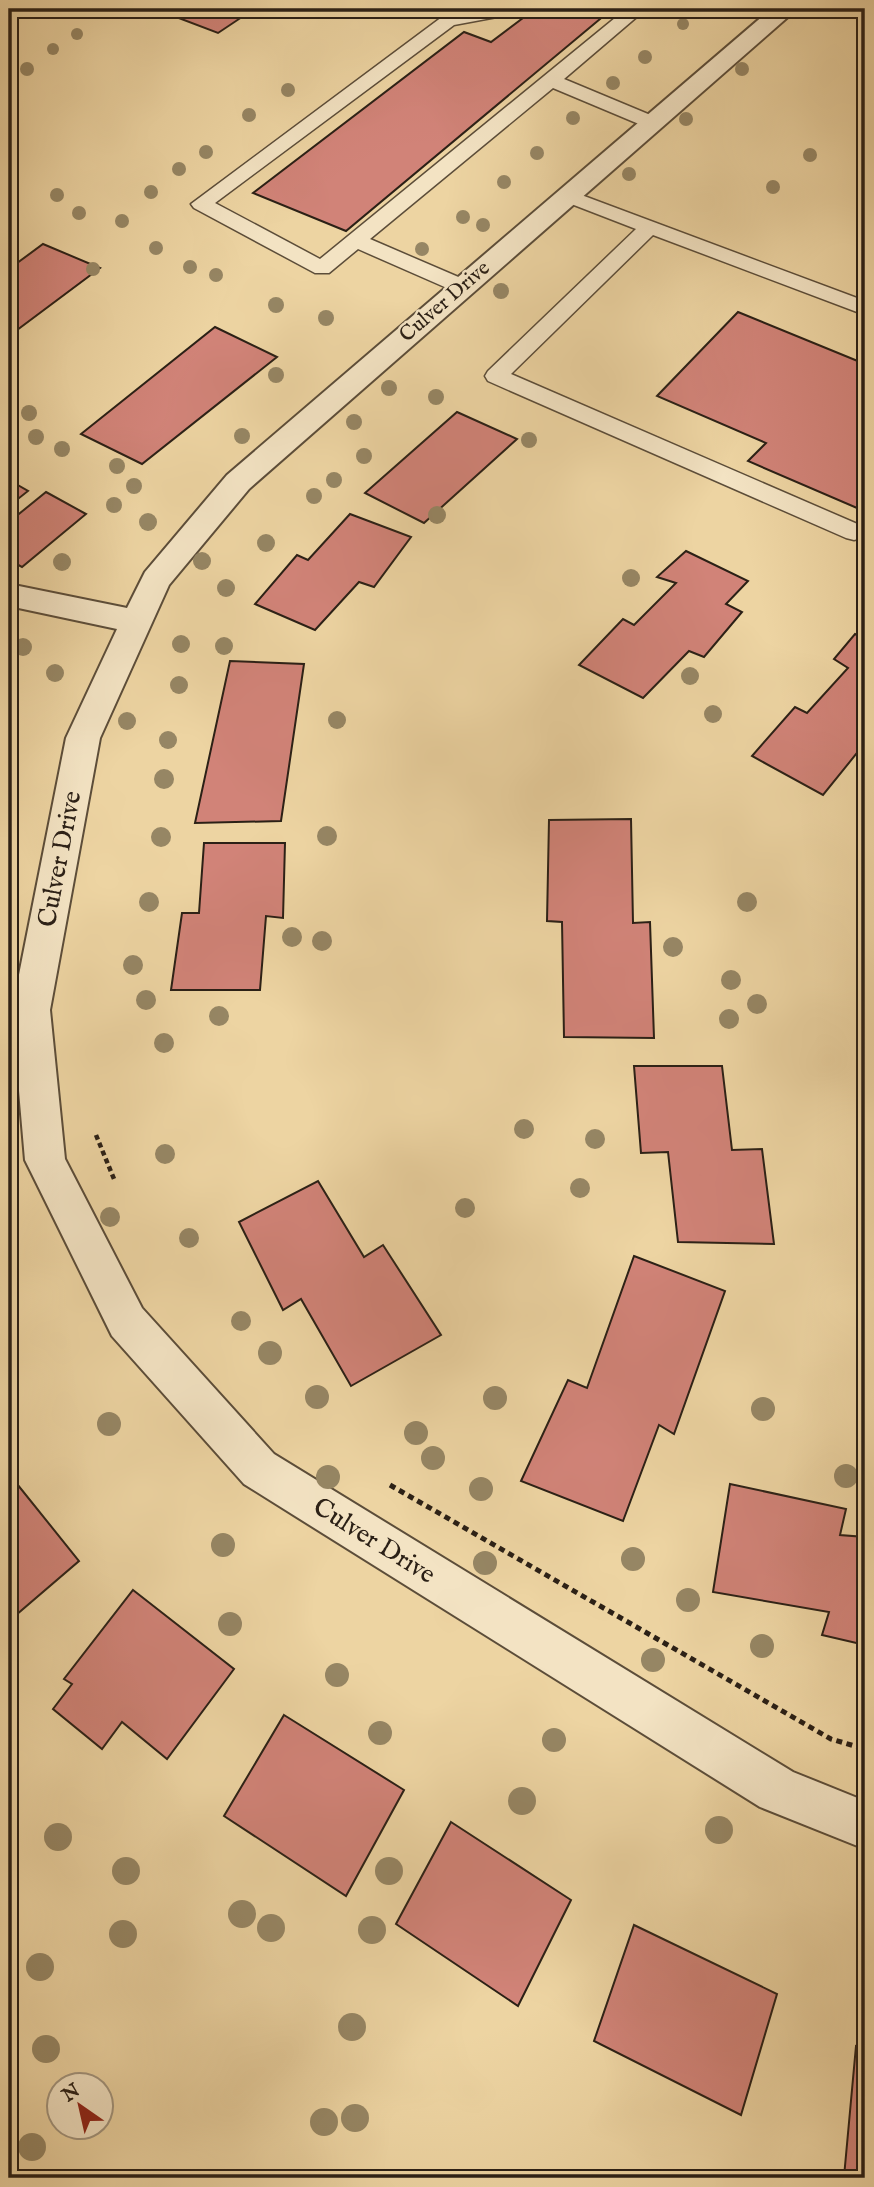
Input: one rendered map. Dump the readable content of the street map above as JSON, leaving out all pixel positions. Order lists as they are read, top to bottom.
{
  "streets": {
    "street": ["Culver Drive"]
  },
  "north": "top left"
}
